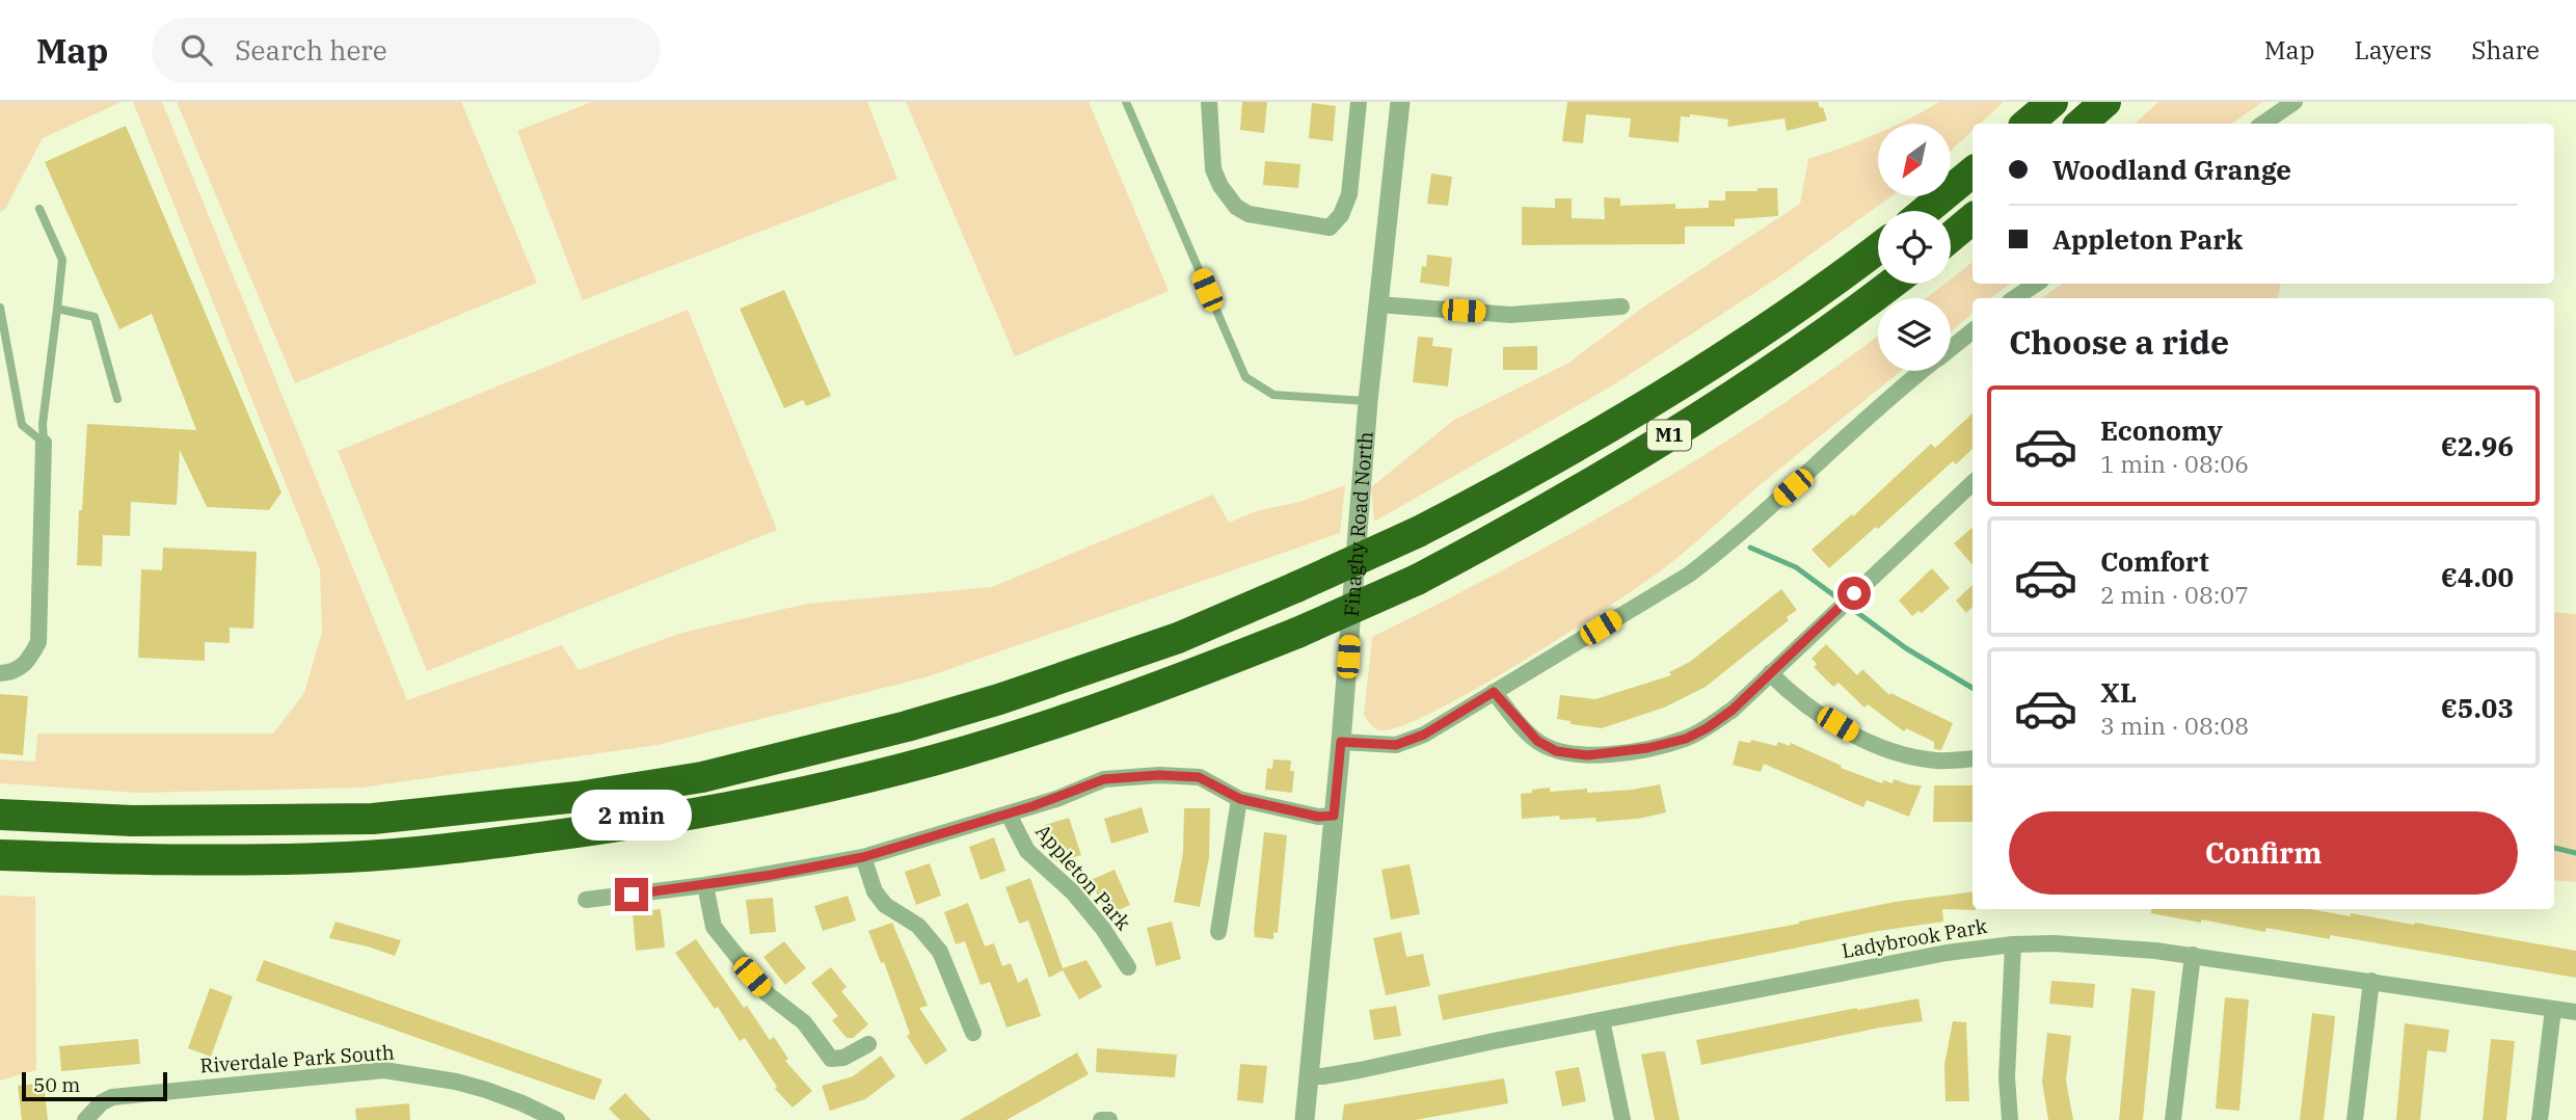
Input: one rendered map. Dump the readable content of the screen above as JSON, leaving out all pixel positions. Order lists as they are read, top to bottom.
{
  "streets": {
    "highway": ["M1"],
    "street": [
      "Finaghy Road North",
      "Appleton Park",
      "Ladybrook Park",
      "Riverdale Park South"
    ]
  },
  "crossings": [
    ["Finaghy Road North", "Appleton Park"],
    ["Finaghy Road North", "Ladybrook Park"]
  ],
  "scale_bar": "50 m",
  "north": "bottom left",
  "page": {
    "header": "Map",
    "search": "Search here",
    "nav": ["Map", "Layers", "Share"],
    "banner": ["Woodland Grange", "Appleton Park"],
    "heading": "Choose a ride",
    "list": [
      {
        "name": "Economy",
        "note": "1 min · 08:06",
        "value": "€2.96"
      },
      {
        "name": "Comfort",
        "note": "2 min · 08:07",
        "value": "€4.00"
      },
      {
        "name": "XL",
        "note": "3 min · 08:08",
        "value": "€5.03"
      }
    ],
    "bubble": "2 min",
    "buttons": "Confirm",
    "scale": "50 m"
  }
}
